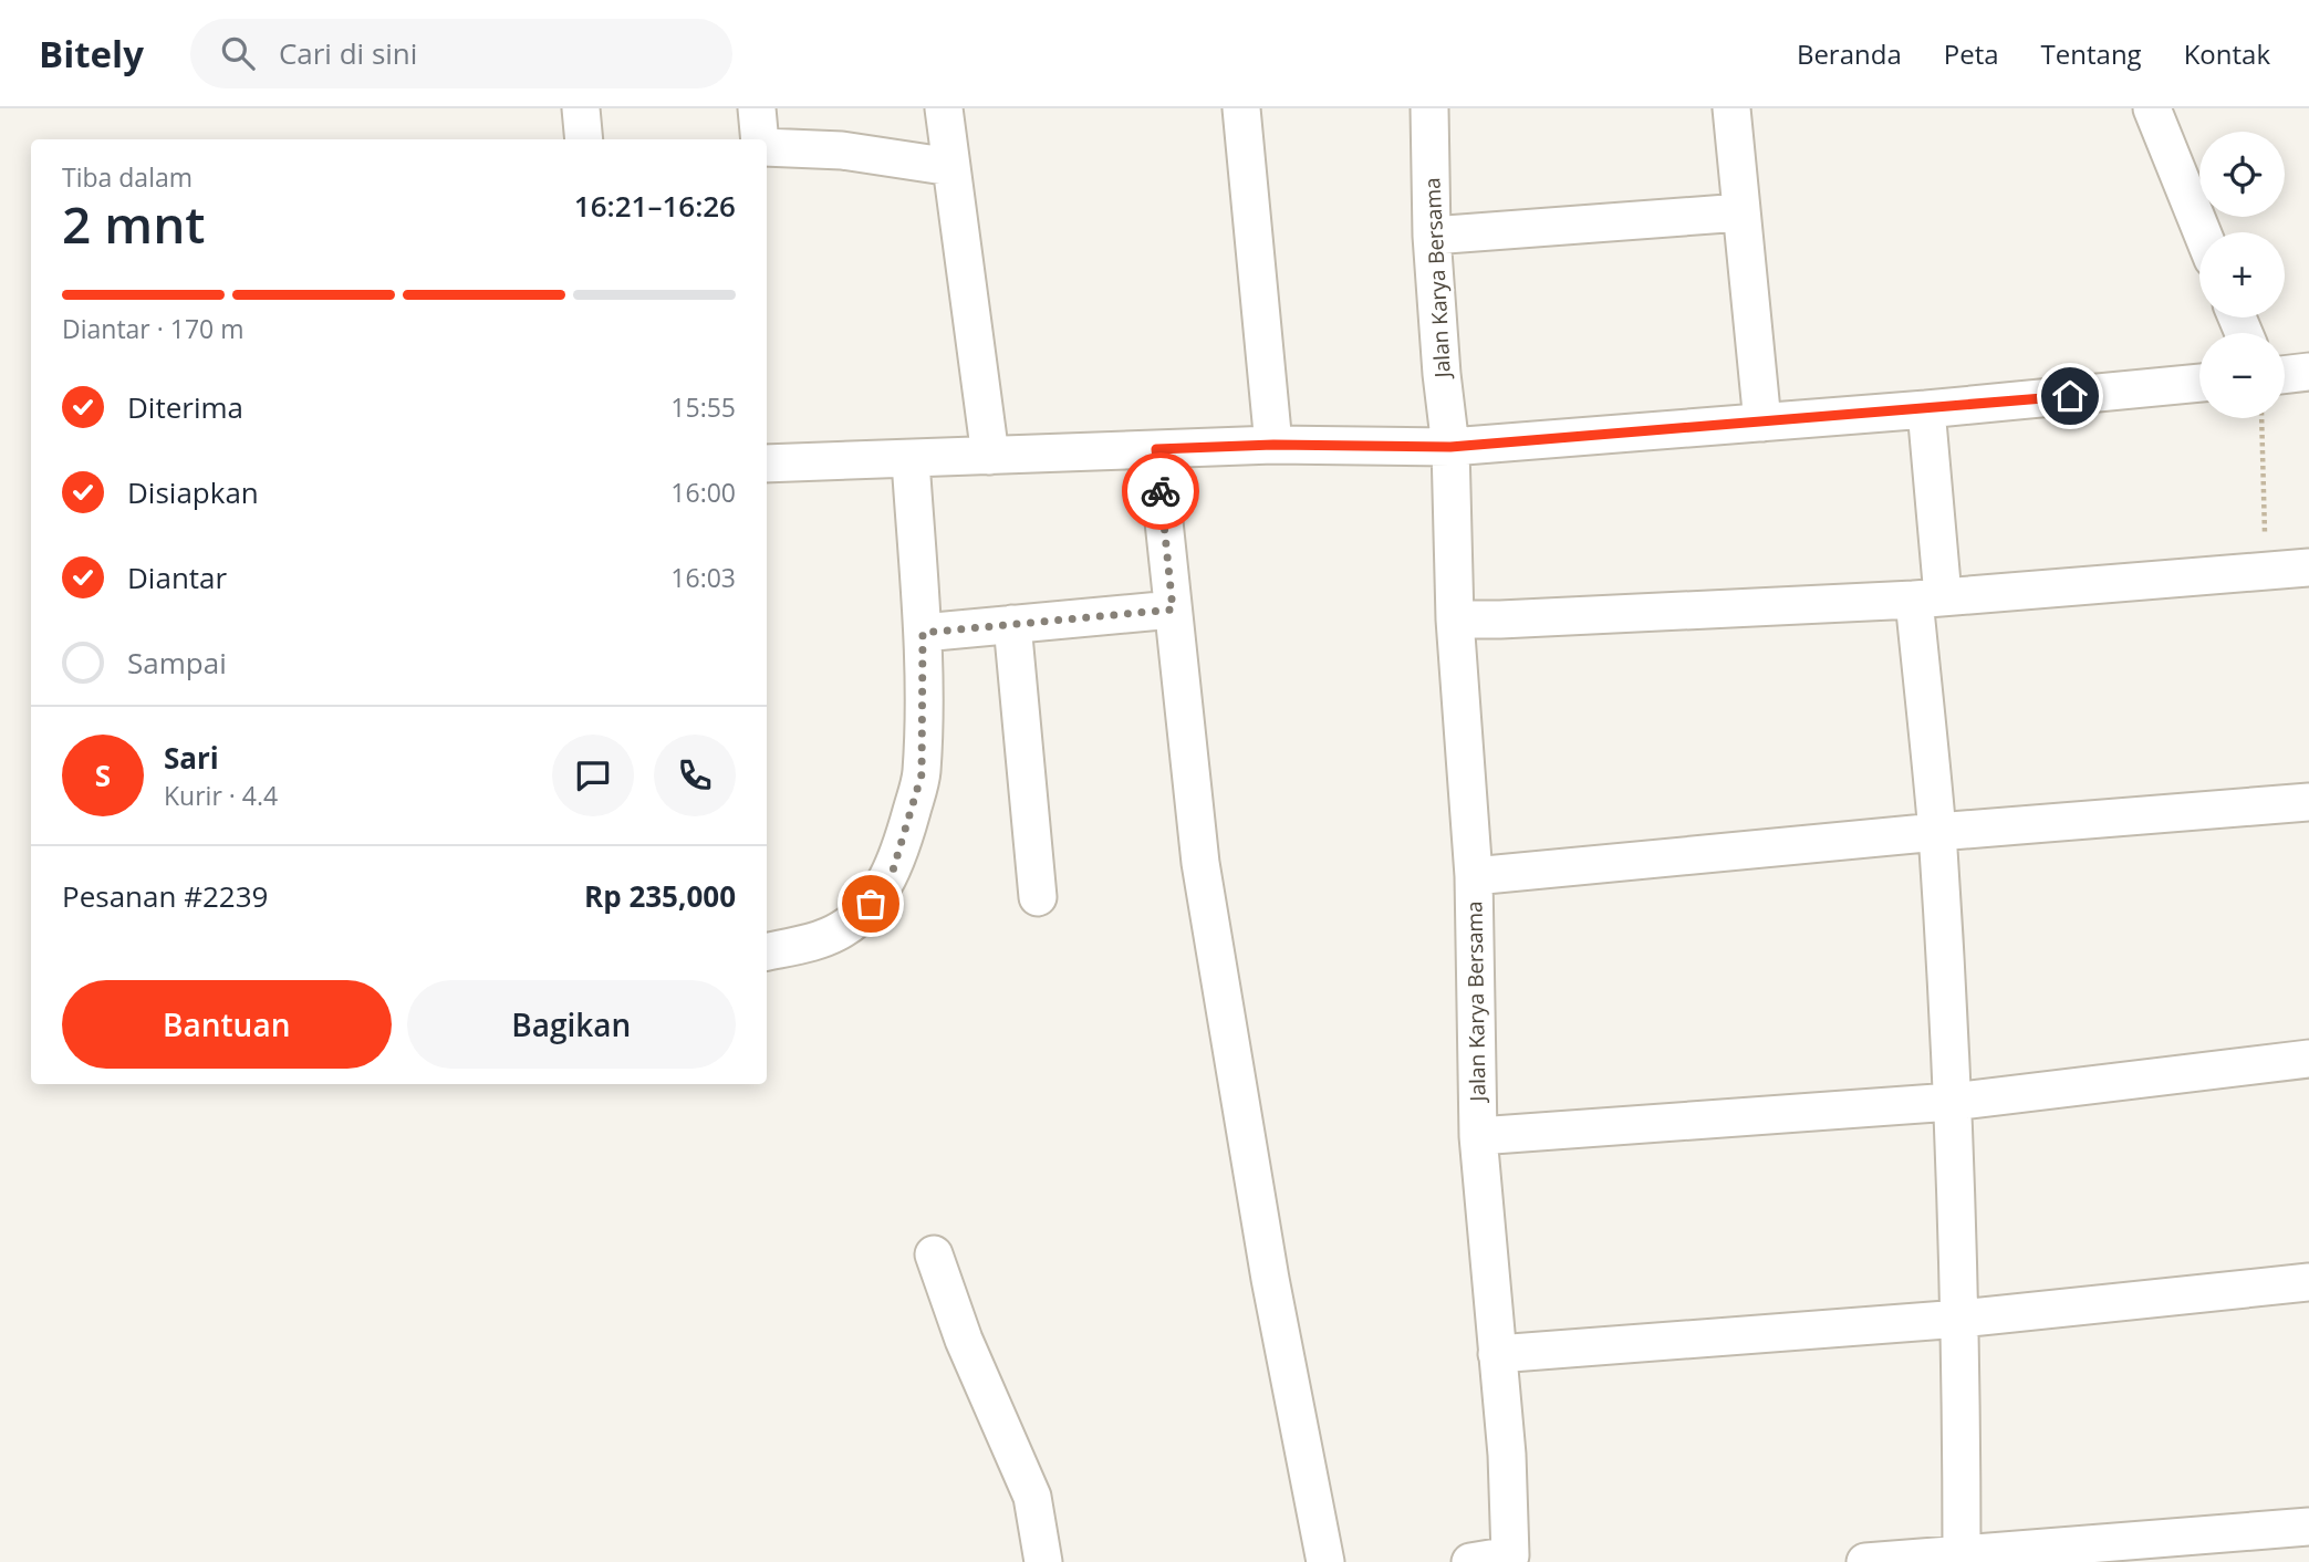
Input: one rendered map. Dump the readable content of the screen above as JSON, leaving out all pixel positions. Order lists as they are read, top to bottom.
{
  "streets": {
    "street": ["Jalan Karya Bersama"]
  },
  "page": {
    "header": "Bitely",
    "search": "Cari di sini",
    "nav": [
      "Beranda",
      "Peta",
      "Tentang",
      "Kontak"
    ],
    "map_buttons": ["+", "−"],
    "heading": ["2 mnt", "Tiba dalam", "16:21–16:26"],
    "panel": [
      "Sari",
      "Kurir · 4.4",
      "Pesanan #2239",
      "Rp 235,000"
    ],
    "bar": "Diantar · 170 m",
    "list": [
      ["Diterima", "15:55"],
      ["Disiapkan", "16:00"],
      ["Diantar", "16:03"],
      "Sampai"
    ],
    "round": "S",
    "buttons": ["Bantuan", "Bagikan"]
  }
}
